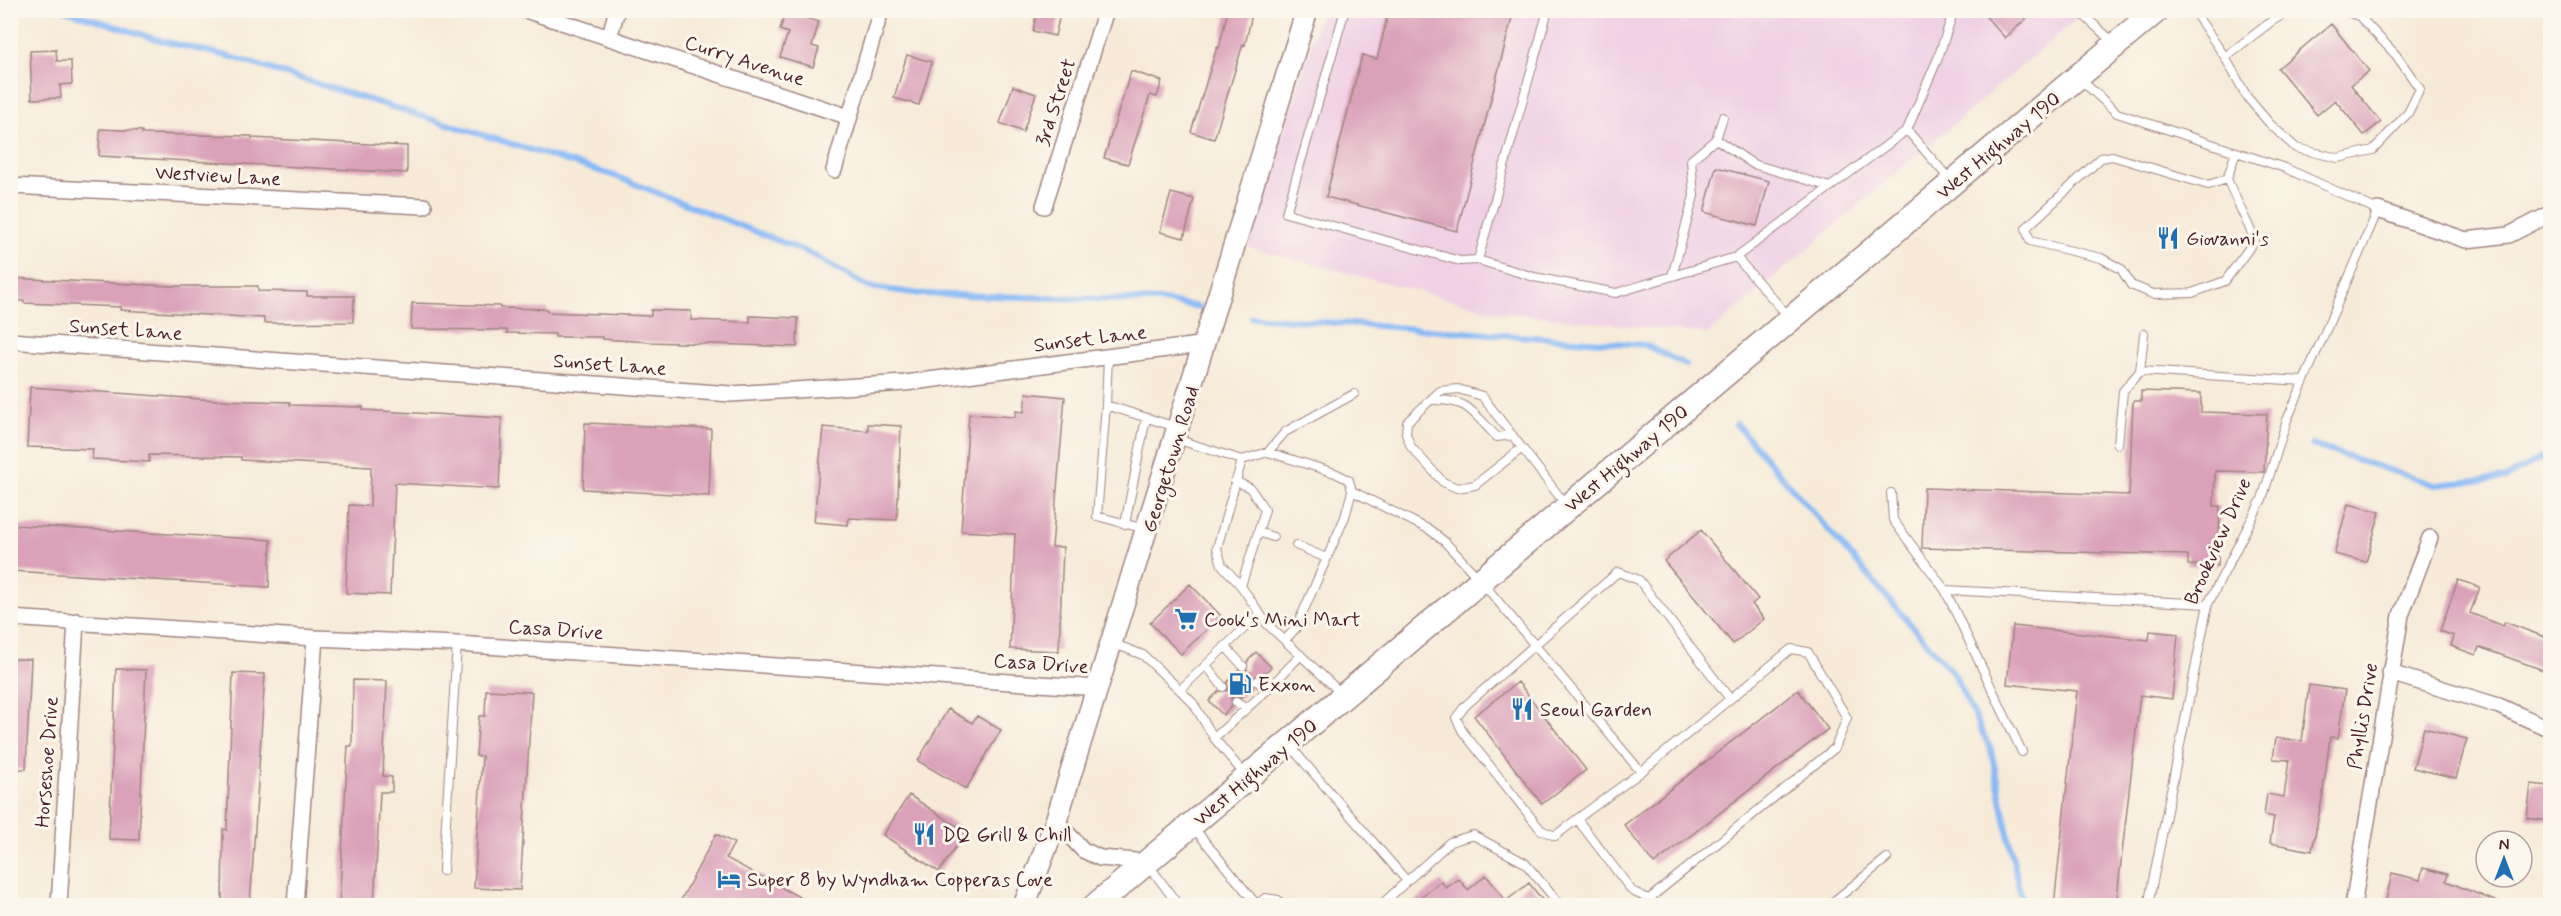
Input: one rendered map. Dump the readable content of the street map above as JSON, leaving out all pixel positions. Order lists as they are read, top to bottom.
{
  "streets": {
    "main road": ["West Highway 190"],
    "street": [
      "Curry Avenue",
      "3rd Street",
      "Westview Lane",
      "Sunset Lane",
      "Georgetown Road",
      "Casa Drive",
      "Phyllis Drive",
      "Horseshoe Drive"
    ],
    "lane": ["Brookview Drive"]
  },
  "crossings": [
    ["Sunset Lane", "Georgetown Road"],
    ["Georgetown Road", "Casa Drive"],
    ["Casa Drive", "Horseshoe Drive"]
  ],
  "places": {
    "restaurant": ["Giovanni's", "Seoul Garden", "DQ Grill & Chill"],
    "supermarket": ["Cook's Mini Mart"],
    "fuel station": ["Exxon"],
    "hotel": ["Super 8 by Wyndham Copperas Cove"]
  },
  "north": "top"
}
